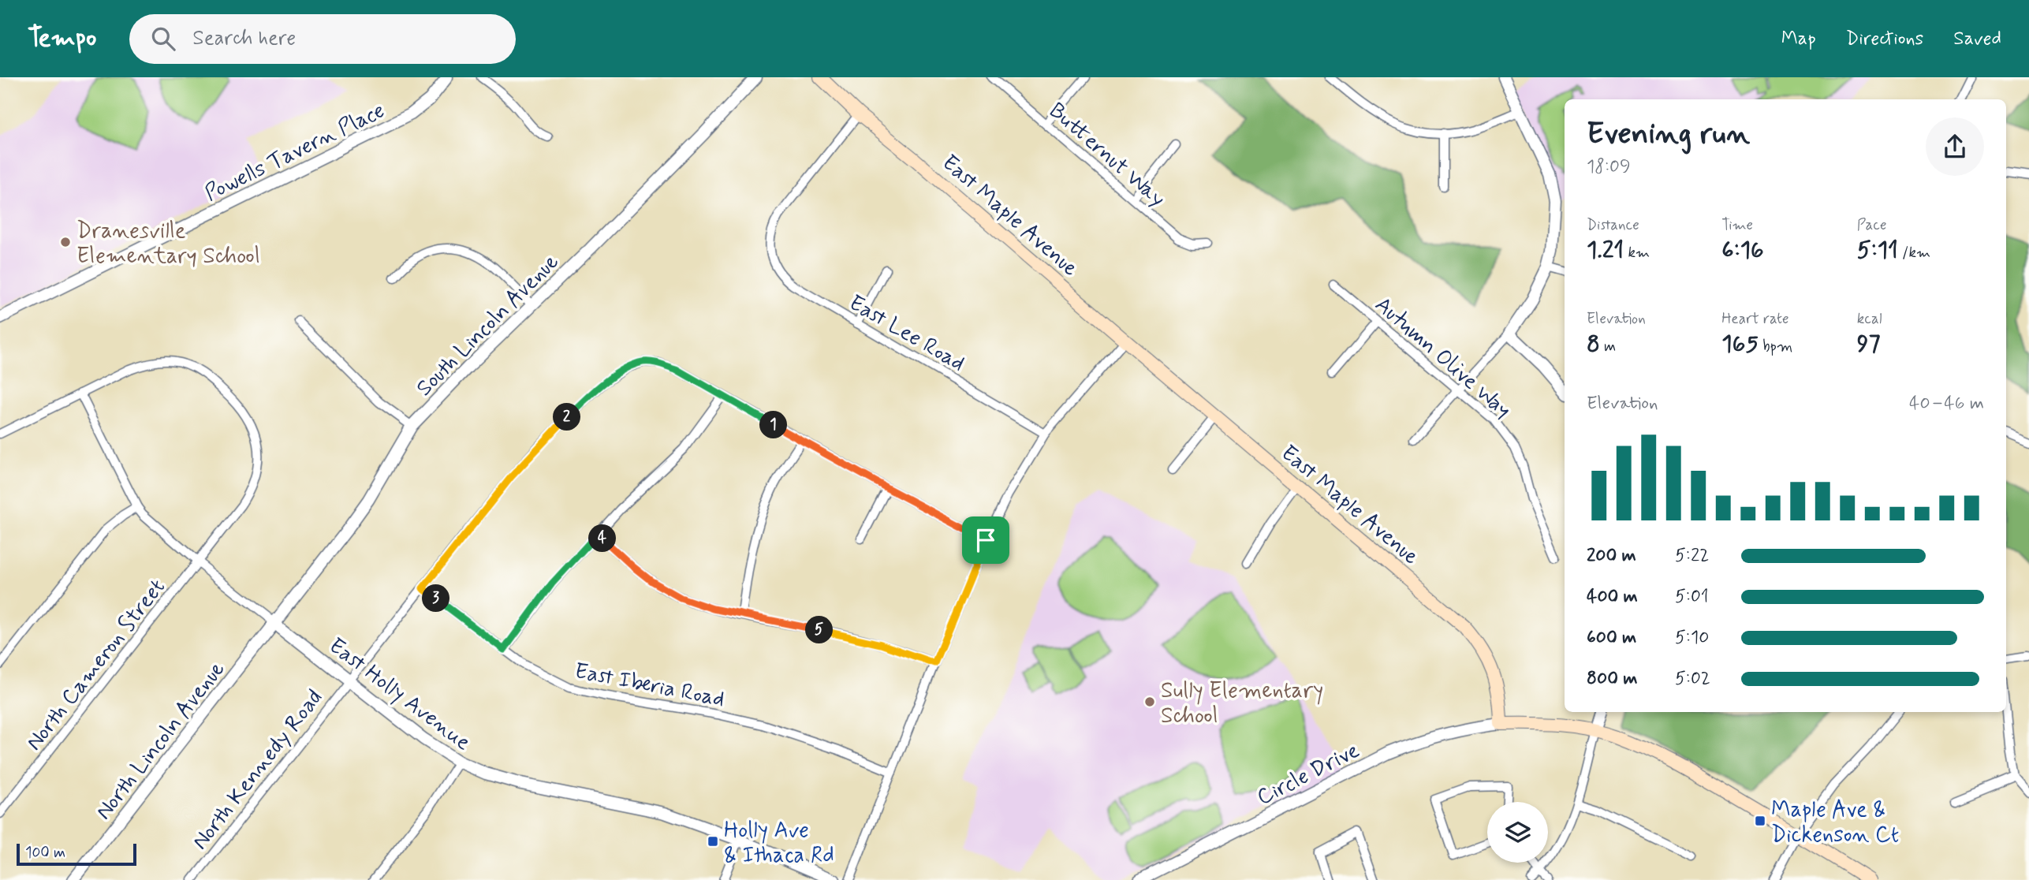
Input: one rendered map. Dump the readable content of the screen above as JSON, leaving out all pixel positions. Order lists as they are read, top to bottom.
{
  "streets": {
    "main road": ["East Maple Avenue"],
    "street": [
      "Powells Tavern Place",
      "Butternut Way",
      "South Lincoln Avenue",
      "East Lee Road",
      "Autumn Olive Way",
      "North Cameron Street",
      "East Iberia Road",
      "East Holly Avenue",
      "North Lincoln Avenue",
      "North Kennedy Road",
      "Circle Drive"
    ]
  },
  "crossings": [
    ["East Maple Avenue", "East Lee Road"],
    ["East Maple Avenue", "Circle Drive"],
    ["South Lincoln Avenue", "East Holly Avenue"],
    ["South Lincoln Avenue", "North Lincoln Avenue"],
    ["North Cameron Street", "East Holly Avenue"],
    ["East Iberia Road", "North Kennedy Road"],
    ["East Holly Avenue", "North Lincoln Avenue"],
    ["East Holly Avenue", "North Kennedy Road"]
  ],
  "places": {
    "other": ["Dranesville Elementary School", "Sully Elementary School"],
    "transit": ["Maple Ave & Dickenson Ct", "Holly Ave & Ithaca Rd"]
  },
  "scale_bar": "100 m",
  "page": {
    "header": "Tempo",
    "search": "Search here",
    "nav": ["Map", "Directions", "Saved"],
    "heading": ["Evening run", "18:09"],
    "stats": [
      ["Distance", "1.21 km"],
      ["Time", "6:16"],
      ["Pace", "5:11 /km"],
      ["Elevation", "8 m"],
      ["Heart rate", "165 bpm"],
      ["kcal", "97"]
    ],
    "chart": ["Elevation", "40–46 m"],
    "pins": [
      "2",
      "1",
      "4",
      "3",
      "5"
    ],
    "list": [
      {
        "name": "200 m",
        "note": "5:22"
      },
      {
        "name": "400 m",
        "note": "5:01"
      },
      {
        "name": "600 m",
        "note": "5:10"
      },
      {
        "name": "800 m",
        "note": "5:02"
      }
    ],
    "scale": "100 m"
  }
}
